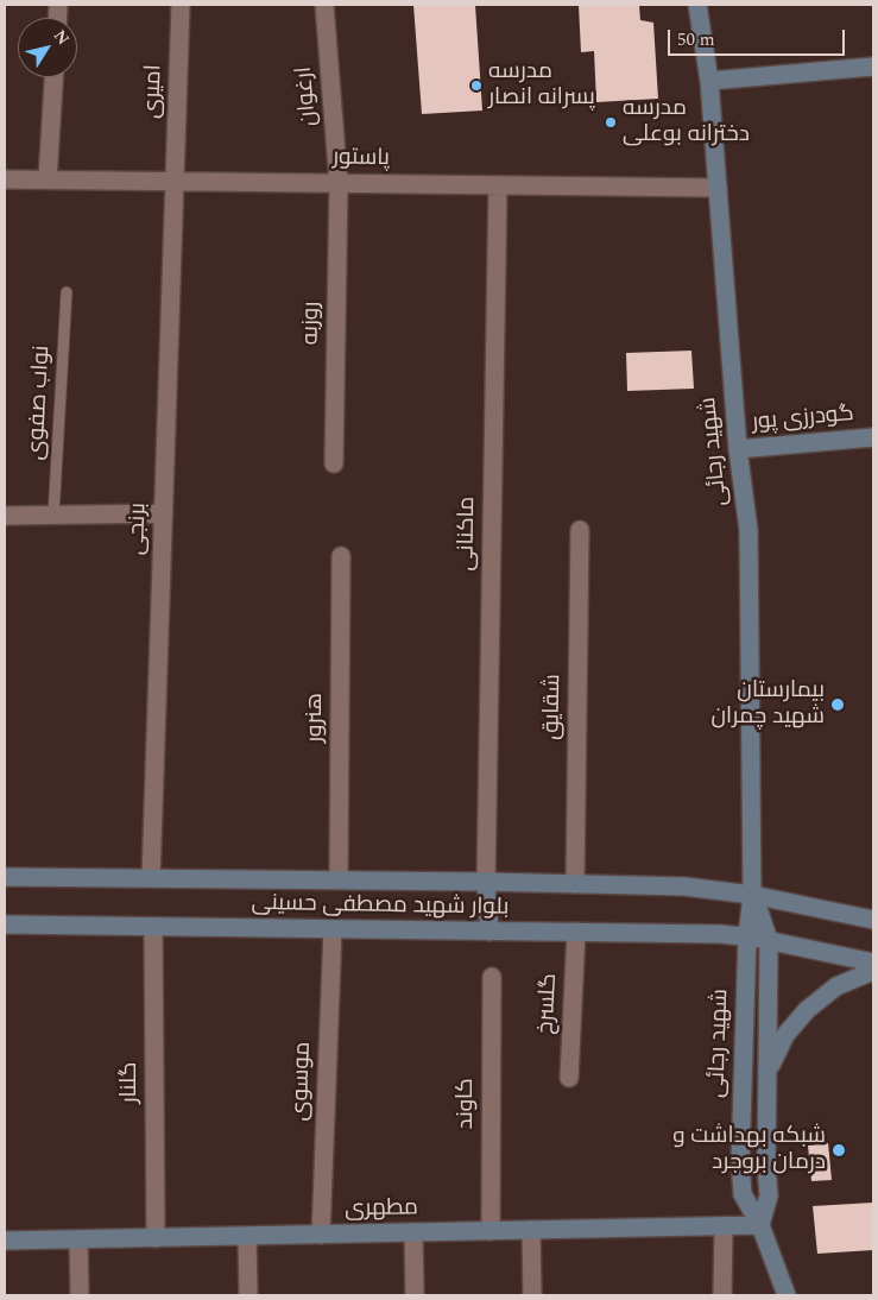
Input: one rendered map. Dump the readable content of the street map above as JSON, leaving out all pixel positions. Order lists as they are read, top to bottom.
{
  "streets": {
    "street": [
      "امیری",
      "ارغوان",
      "پاستور",
      "روزبه",
      "گودرزی پور",
      "شهید رجائی",
      "برنجی",
      "ماکنانی",
      "شقایق",
      "هنرور",
      "بلوار شهید مصطفی حسینی",
      "گلسرخ",
      "موسوی",
      "گلنار",
      "کاوند",
      "مطهری"
    ],
    "lane": ["نواب صفوی"]
  },
  "crossings": [
    ["امیری", "پاستور"],
    ["امیری", "برنجی"],
    ["ارغوان", "پاستور"],
    ["ارغوان", "روزبه"],
    ["پاستور", "روزبه"],
    ["پاستور", "شهید رجائی"],
    ["پاستور", "برنجی"],
    ["پاستور", "ماکنانی"],
    ["گودرزی پور", "شهید رجائی"],
    ["شهید رجائی", "بلوار شهید مصطفی حسینی"],
    ["شهید رجائی", "مطهری"],
    ["برنجی", "بلوار شهید مصطفی حسینی"],
    ["ماکنانی", "بلوار شهید مصطفی حسینی"],
    ["شقایق", "بلوار شهید مصطفی حسینی"],
    ["هنرور", "بلوار شهید مصطفی حسینی"],
    ["بلوار شهید مصطفی حسینی", "گلسرخ"],
    ["بلوار شهید مصطفی حسینی", "موسوی"],
    ["بلوار شهید مصطفی حسینی", "گلنار"],
    ["موسوی", "مطهری"],
    ["گلنار", "مطهری"],
    ["کاوند", "مطهری"]
  ],
  "places": [
    "مدرسه پسرانه انصار",
    "مدرسه دخترانه بوعلی",
    "بیمارستان شهید چمران",
    "شبکه بهداشت و درمان بروجرد"
  ],
  "scale_bar": "50 m",
  "north": "top right"
}
